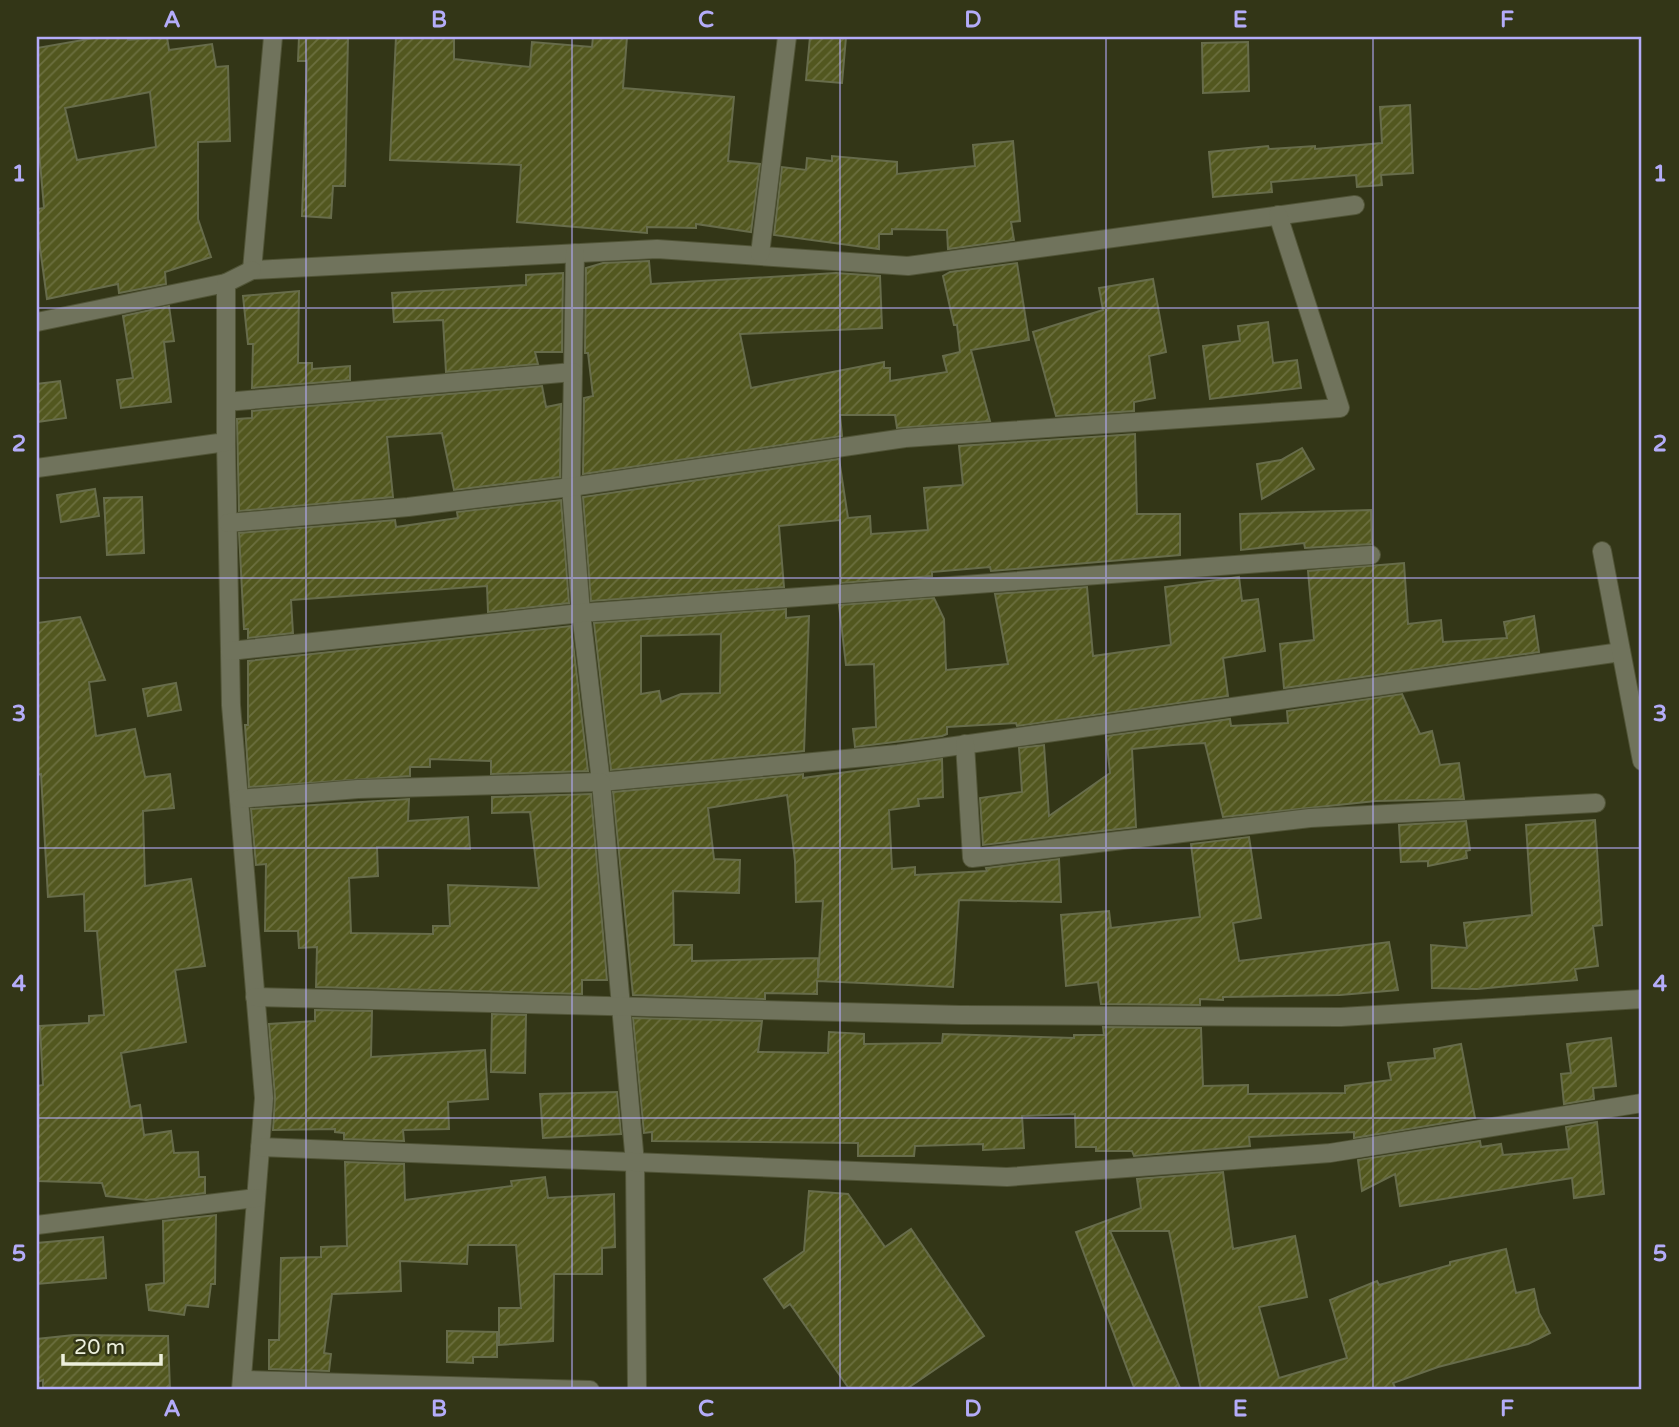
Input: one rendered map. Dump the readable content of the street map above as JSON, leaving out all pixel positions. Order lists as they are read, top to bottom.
{
  "scale_bar": "20 m",
  "grid": {
    "columns": [
      "A",
      "B",
      "C",
      "D",
      "E",
      "F"
    ],
    "rows": [
      "1",
      "2",
      "3",
      "4",
      "5"
    ]
  }
}
